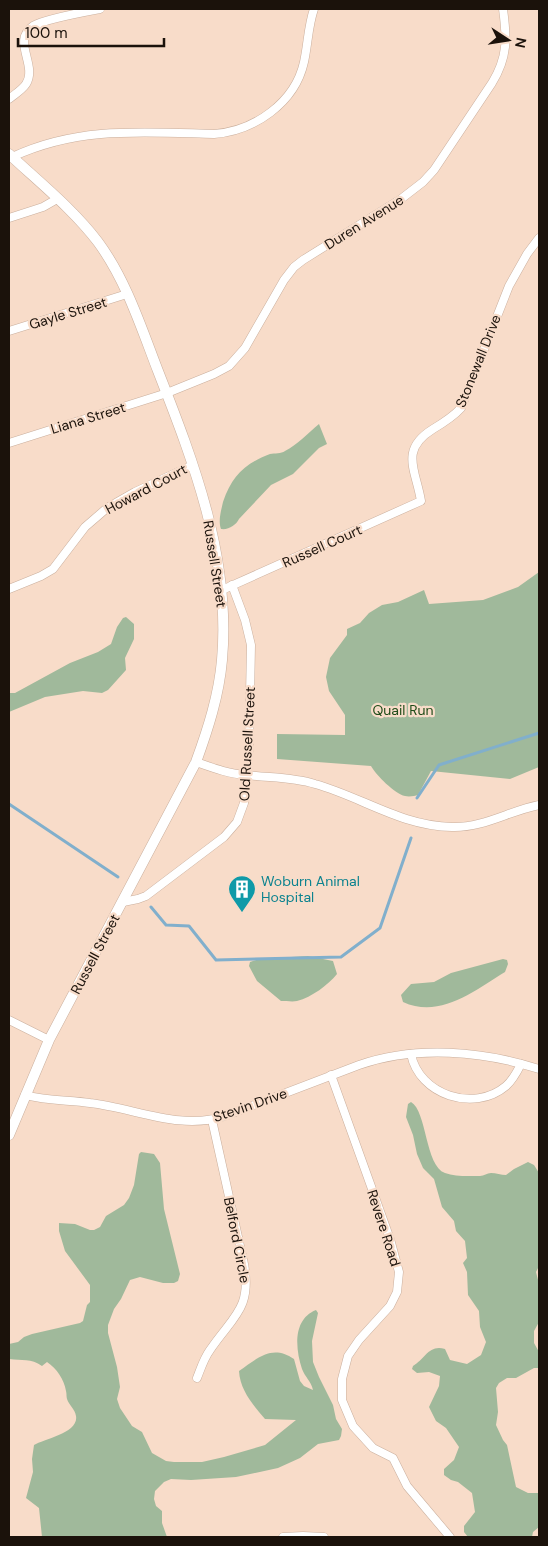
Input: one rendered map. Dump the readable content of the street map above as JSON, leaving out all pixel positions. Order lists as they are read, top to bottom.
{
  "streets": {
    "street": [
      "Duren Avenue",
      "Gayle Street",
      "Stonewall Drive",
      "Liana Street",
      "Howard Court",
      "Russell Court",
      "Russell Street",
      "Old Russell Street",
      "Stevin Drive",
      "Revere Road",
      "Belford Circle"
    ]
  },
  "crossings": [
    ["Duren Avenue", "Liana Street"],
    ["Duren Avenue", "Russell Street"],
    ["Gayle Street", "Russell Street"],
    ["Stonewall Drive", "Russell Court"],
    ["Liana Street", "Russell Street"],
    ["Howard Court", "Russell Street"],
    ["Russell Court", "Russell Street"],
    ["Russell Court", "Old Russell Street"],
    ["Russell Street", "Old Russell Street"],
    ["Russell Street", "Stevin Drive"],
    ["Stevin Drive", "Revere Road"],
    ["Stevin Drive", "Belford Circle"]
  ],
  "parks": ["Quail Run"],
  "places": {
    "building": ["Woburn Animal Hospital"]
  },
  "scale_bar": "100 m",
  "north": "right"
}
